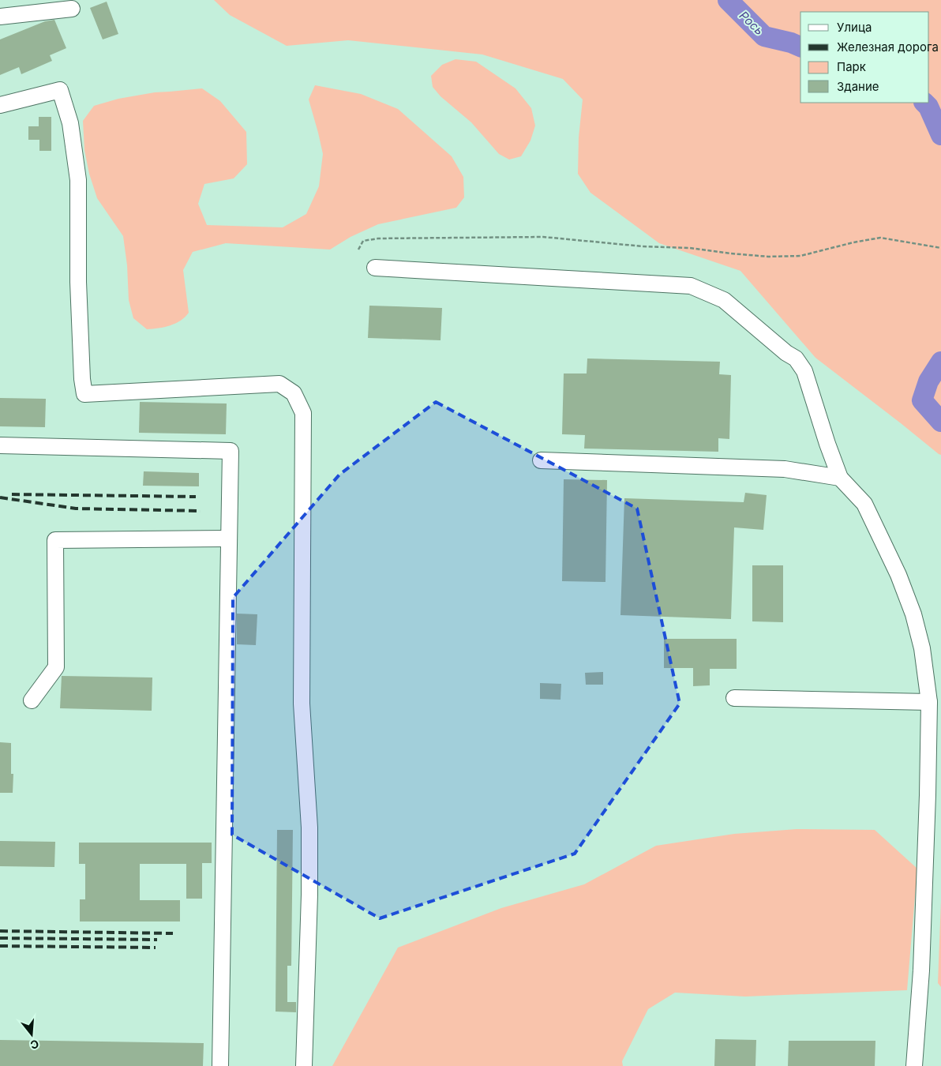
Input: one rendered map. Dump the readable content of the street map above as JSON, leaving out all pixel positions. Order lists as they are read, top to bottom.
{
  "water": ["Рось"],
  "legend": [
    "Улица",
    "Железная дорога",
    "Парк",
    "Здание"
  ],
  "north": "bottom"
}
